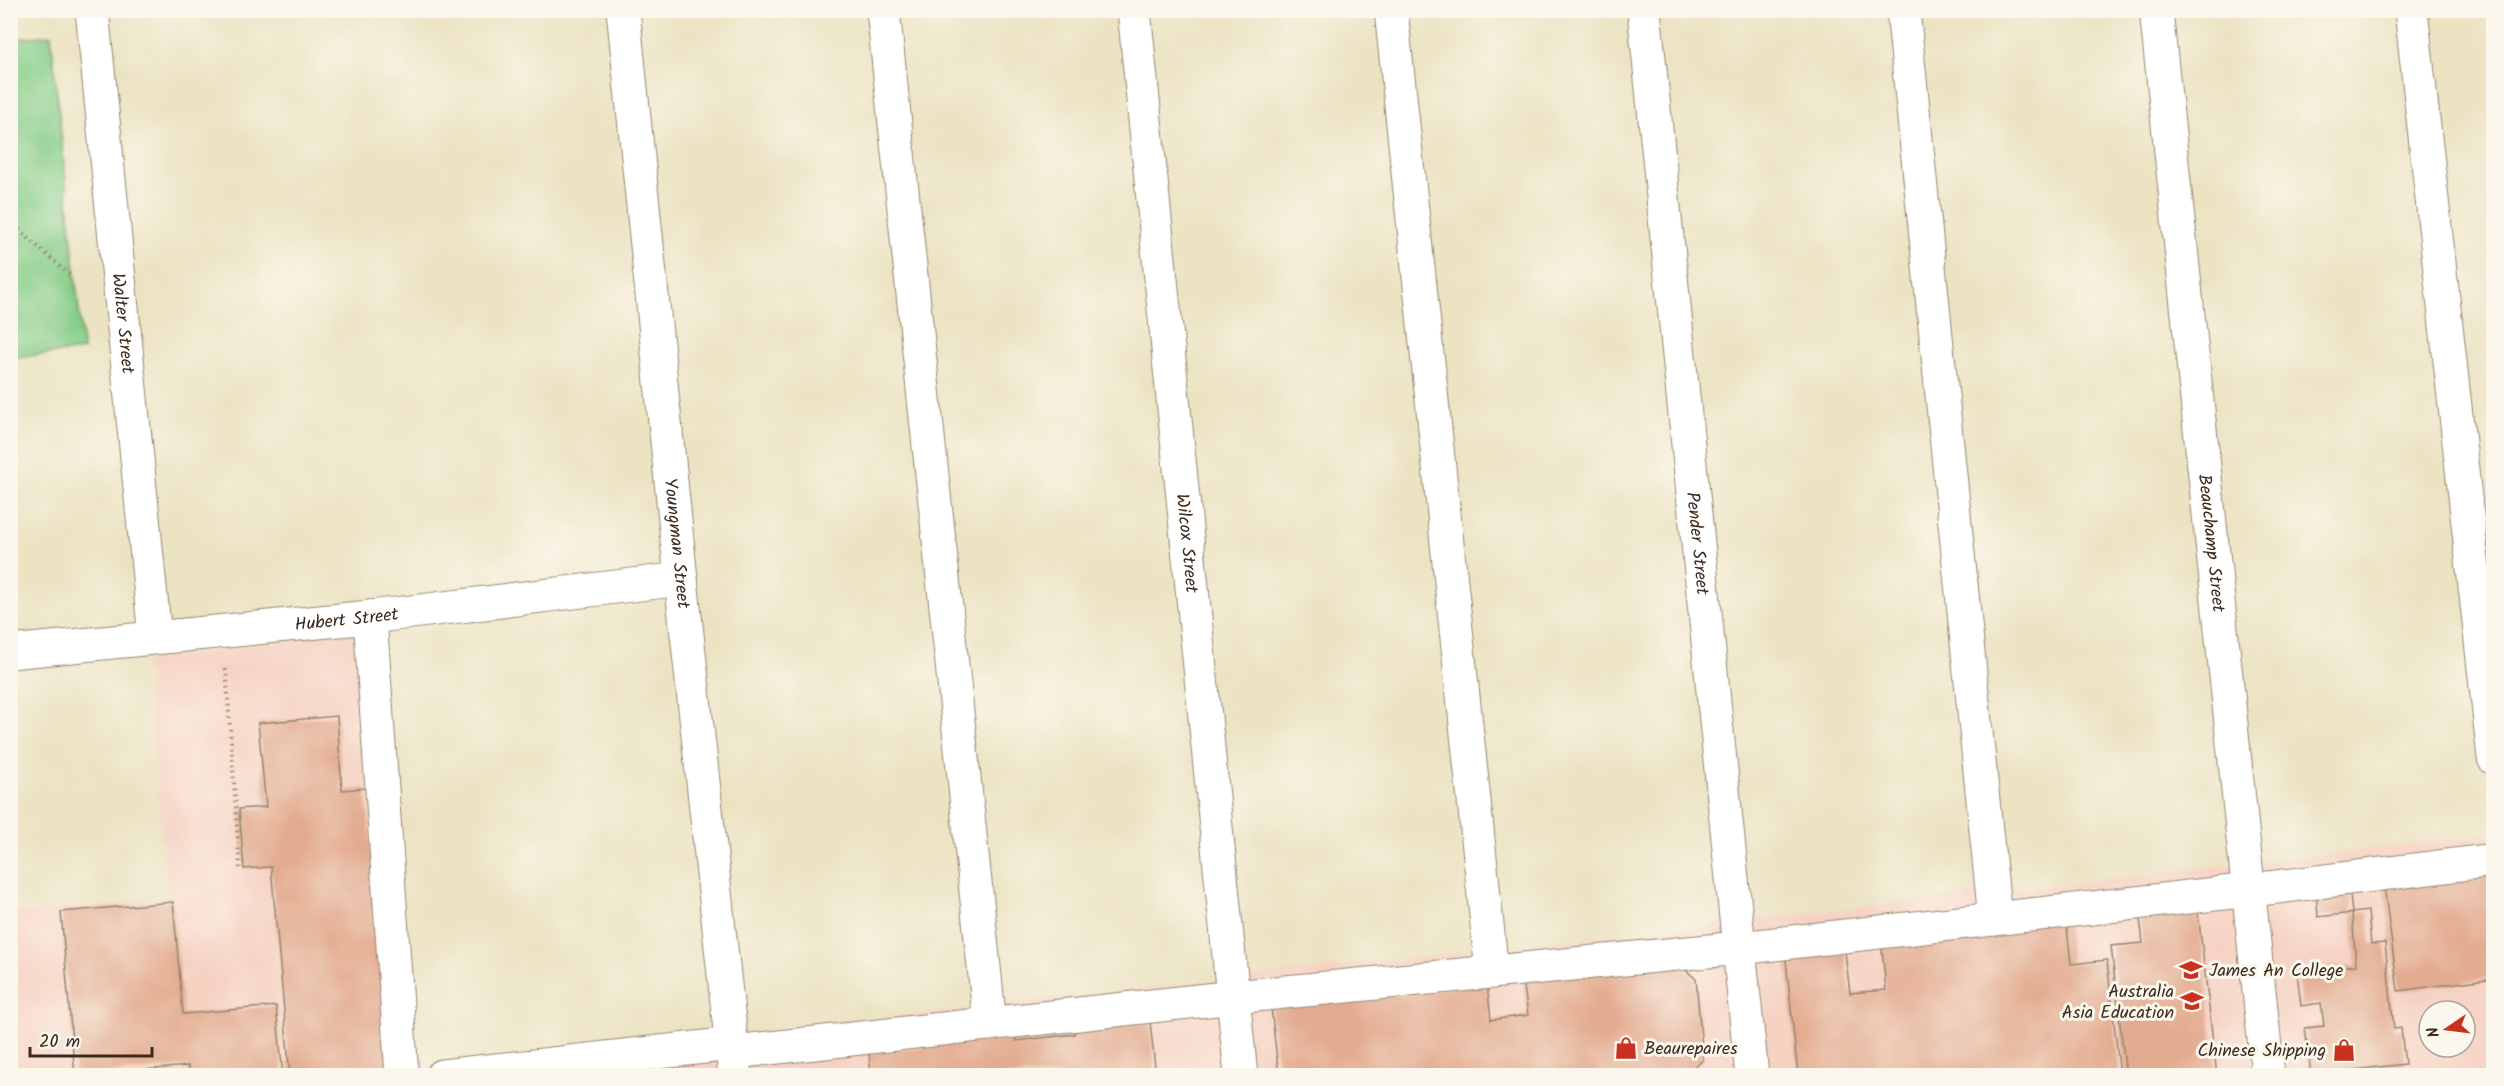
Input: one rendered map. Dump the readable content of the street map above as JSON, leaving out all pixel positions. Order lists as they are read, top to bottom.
{
  "streets": {
    "street": [
      "Walter Street",
      "Youngman Street",
      "Wilcox Street",
      "Pender Street",
      "Beauchamp Street",
      "Hubert Street"
    ]
  },
  "crossings": [
    ["Walter Street", "Hubert Street"],
    ["Youngman Street", "Hubert Street"]
  ],
  "places": {
    "school or university": ["James An College", "Australia Asia Education"],
    "shop": ["Beaurepaires", "Chinese Shipping"]
  },
  "scale_bar": "20 m",
  "north": "left"
}
